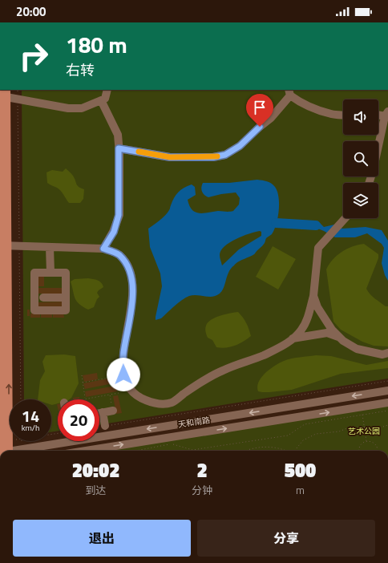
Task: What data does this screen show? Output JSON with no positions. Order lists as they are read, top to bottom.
{
  "streets": {
    "street": ["天和南路"]
  },
  "parks": ["艺术公园"],
  "page": {
    "status": "20:00",
    "turn": ["180 m", "右转"],
    "speed": "14 km/h",
    "limit": "20",
    "eta": [
      "20:02",
      "到达",
      "2",
      "分钟",
      "500",
      "m"
    ],
    "buttons": ["退出", "分享"]
  }
}
